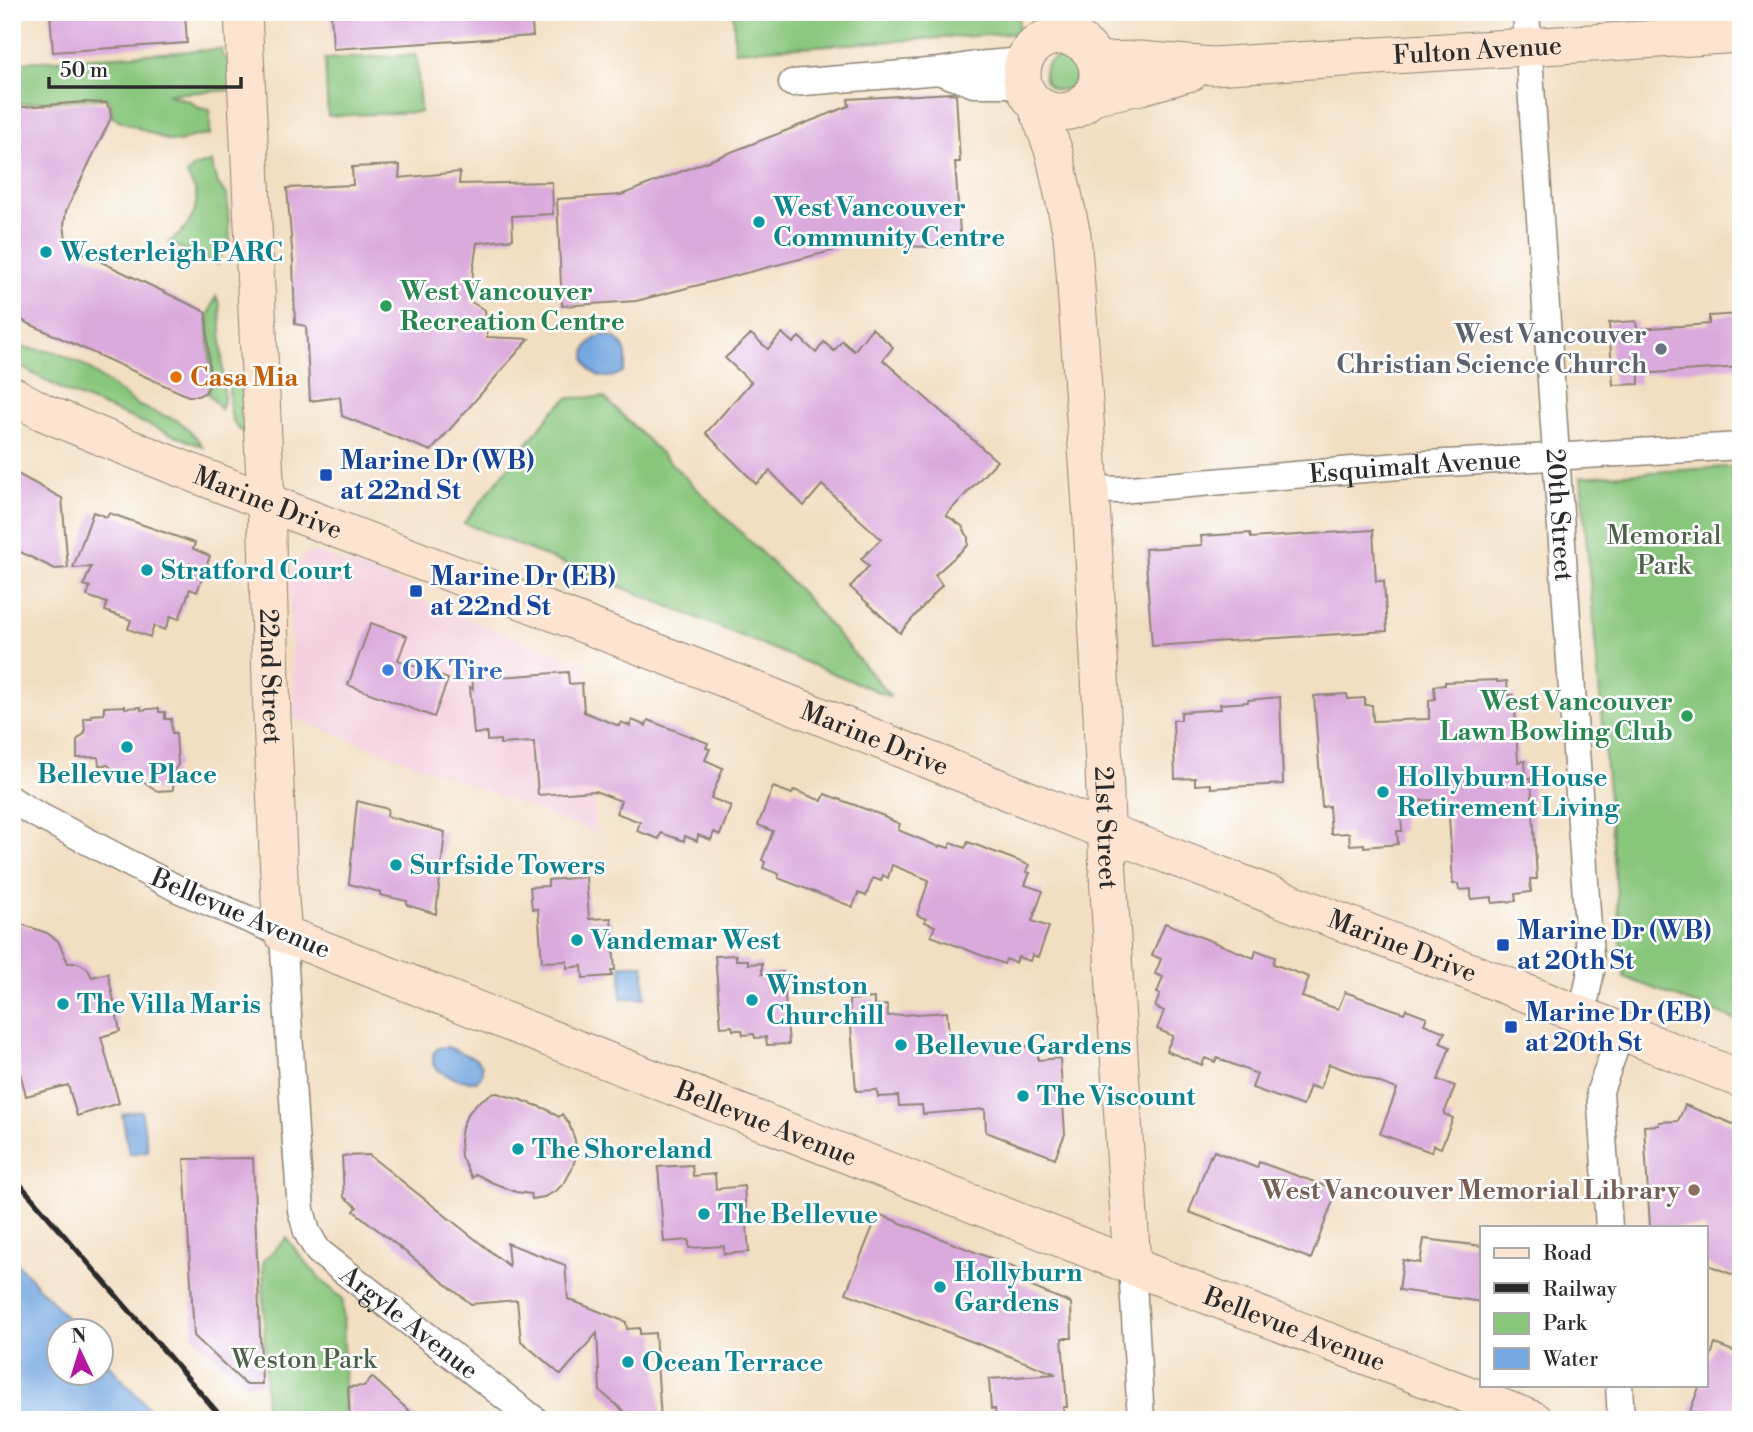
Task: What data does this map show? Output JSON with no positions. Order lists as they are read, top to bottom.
{
  "streets": {
    "street": [
      "Fulton Avenue",
      "Esquimalt Avenue",
      "Marine Drive",
      "20th Street",
      "22nd Street",
      "21st Street",
      "Bellevue Avenue",
      "Argyle Avenue"
    ]
  },
  "crossings": [
    ["Fulton Avenue", "20th Street"],
    ["Fulton Avenue", "21st Street"],
    ["Esquimalt Avenue", "20th Street"],
    ["Esquimalt Avenue", "21st Street"],
    ["Marine Drive", "20th Street"],
    ["Marine Drive", "22nd Street"],
    ["Marine Drive", "21st Street"],
    ["22nd Street", "Bellevue Avenue"],
    ["22nd Street", "Argyle Avenue"],
    ["21st Street", "Bellevue Avenue"]
  ],
  "parks": ["Memorial Park", "Weston Park"],
  "places": {
    "other": [
      "West Vancouver Community Centre",
      "Westerleigh PARC",
      "West Vancouver Recreation Centre",
      "West Vancouver Christian Science Church",
      "Casa Mia",
      "Stratford Court",
      "OK Tire",
      "West Vancouver Lawn Bowling Club",
      "Bellevue Place",
      "Hollyburn House Retirement Living",
      "Surfside Towers",
      "Vandemar West",
      "Winston Churchill",
      "The Villa Maris",
      "Bellevue Gardens",
      "The Viscount",
      "The Shoreland",
      "West Vancouver Memorial Library",
      "The Bellevue",
      "Hollyburn Gardens",
      "Ocean Terrace"
    ],
    "transit": [
      "Marine Dr (WB) at 22nd St",
      "Marine Dr (EB) at 22nd St",
      "Marine Dr (WB) at 20th St",
      "Marine Dr (EB) at 20th St"
    ]
  },
  "legend": [
    "Road",
    "Railway",
    "Park",
    "Water"
  ],
  "scale_bar": "50 m",
  "north": "top"
}
